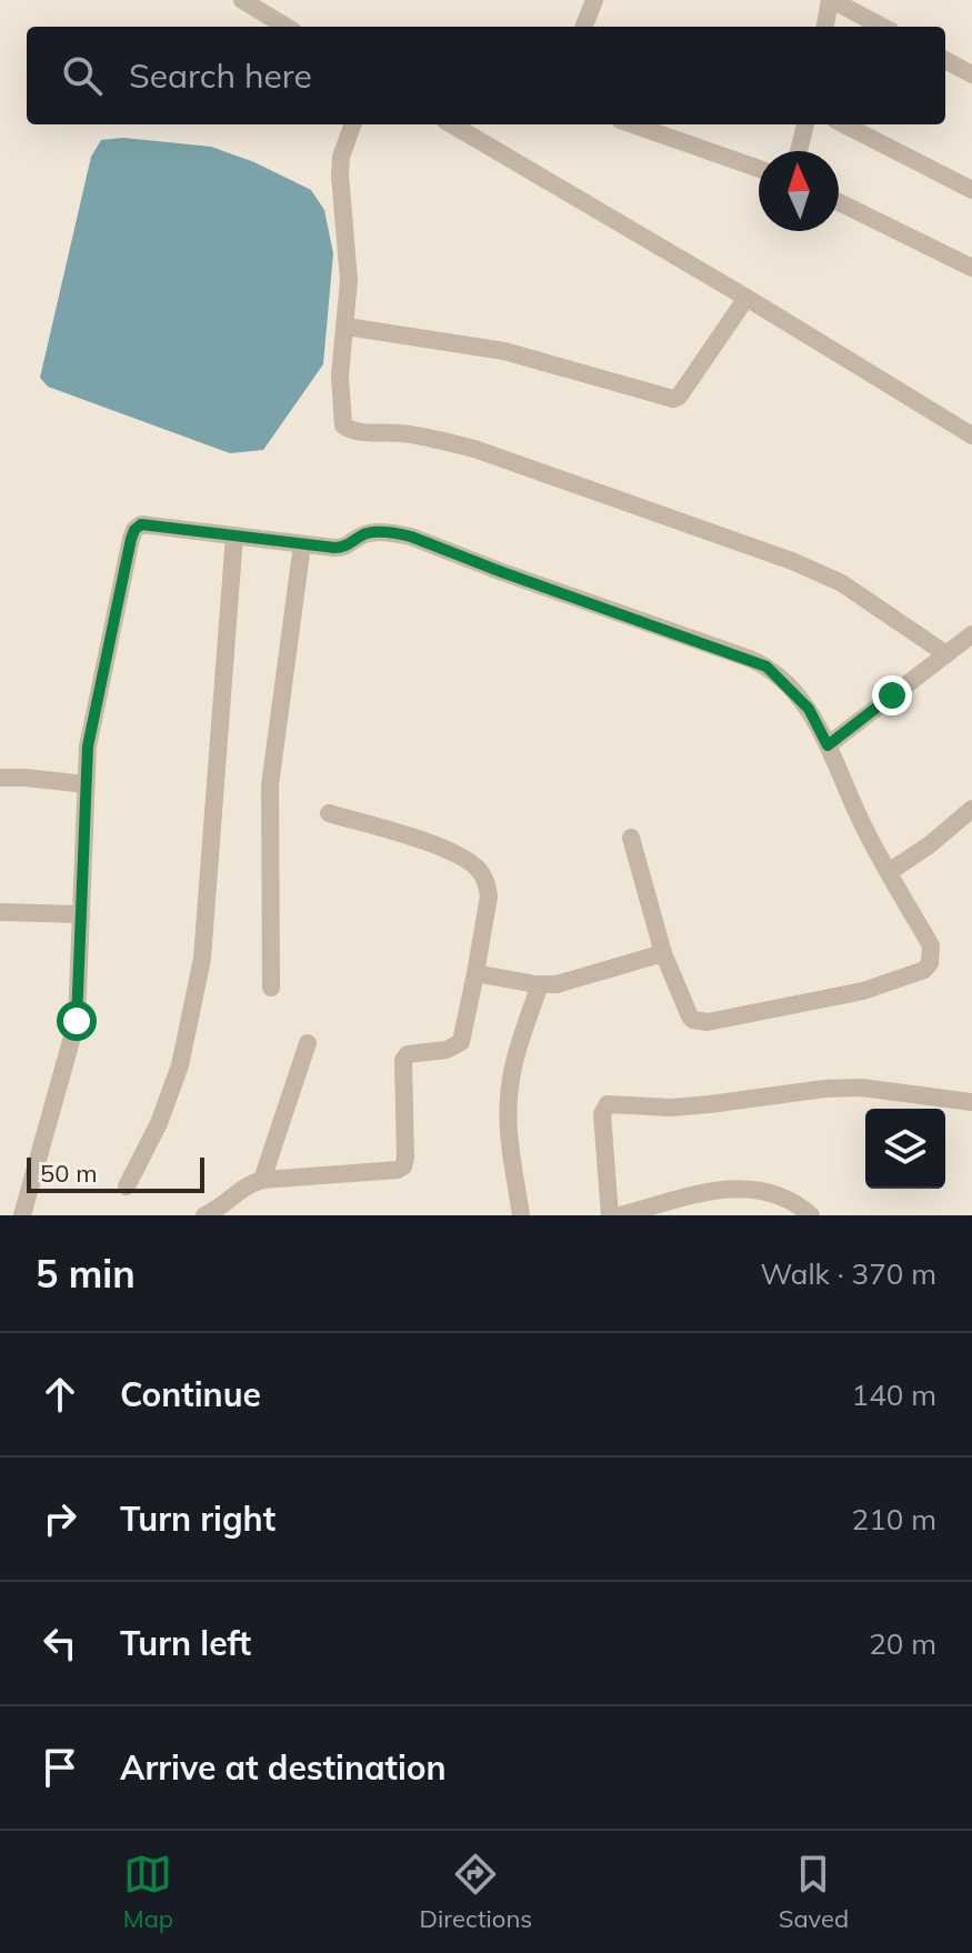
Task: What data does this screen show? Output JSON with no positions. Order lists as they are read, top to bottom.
{
  "scale_bar": "50 m",
  "north": "top",
  "page": {
    "search": "Search here",
    "scale": "50 m",
    "heading": ["5 min", "Walk · 370 m"],
    "list": [
      ["Continue", "140 m"],
      ["Turn right", "210 m"],
      ["Turn left", "20 m"],
      "Arrive at destination"
    ],
    "nav": ["Map", "Directions", "Saved"]
  }
}
